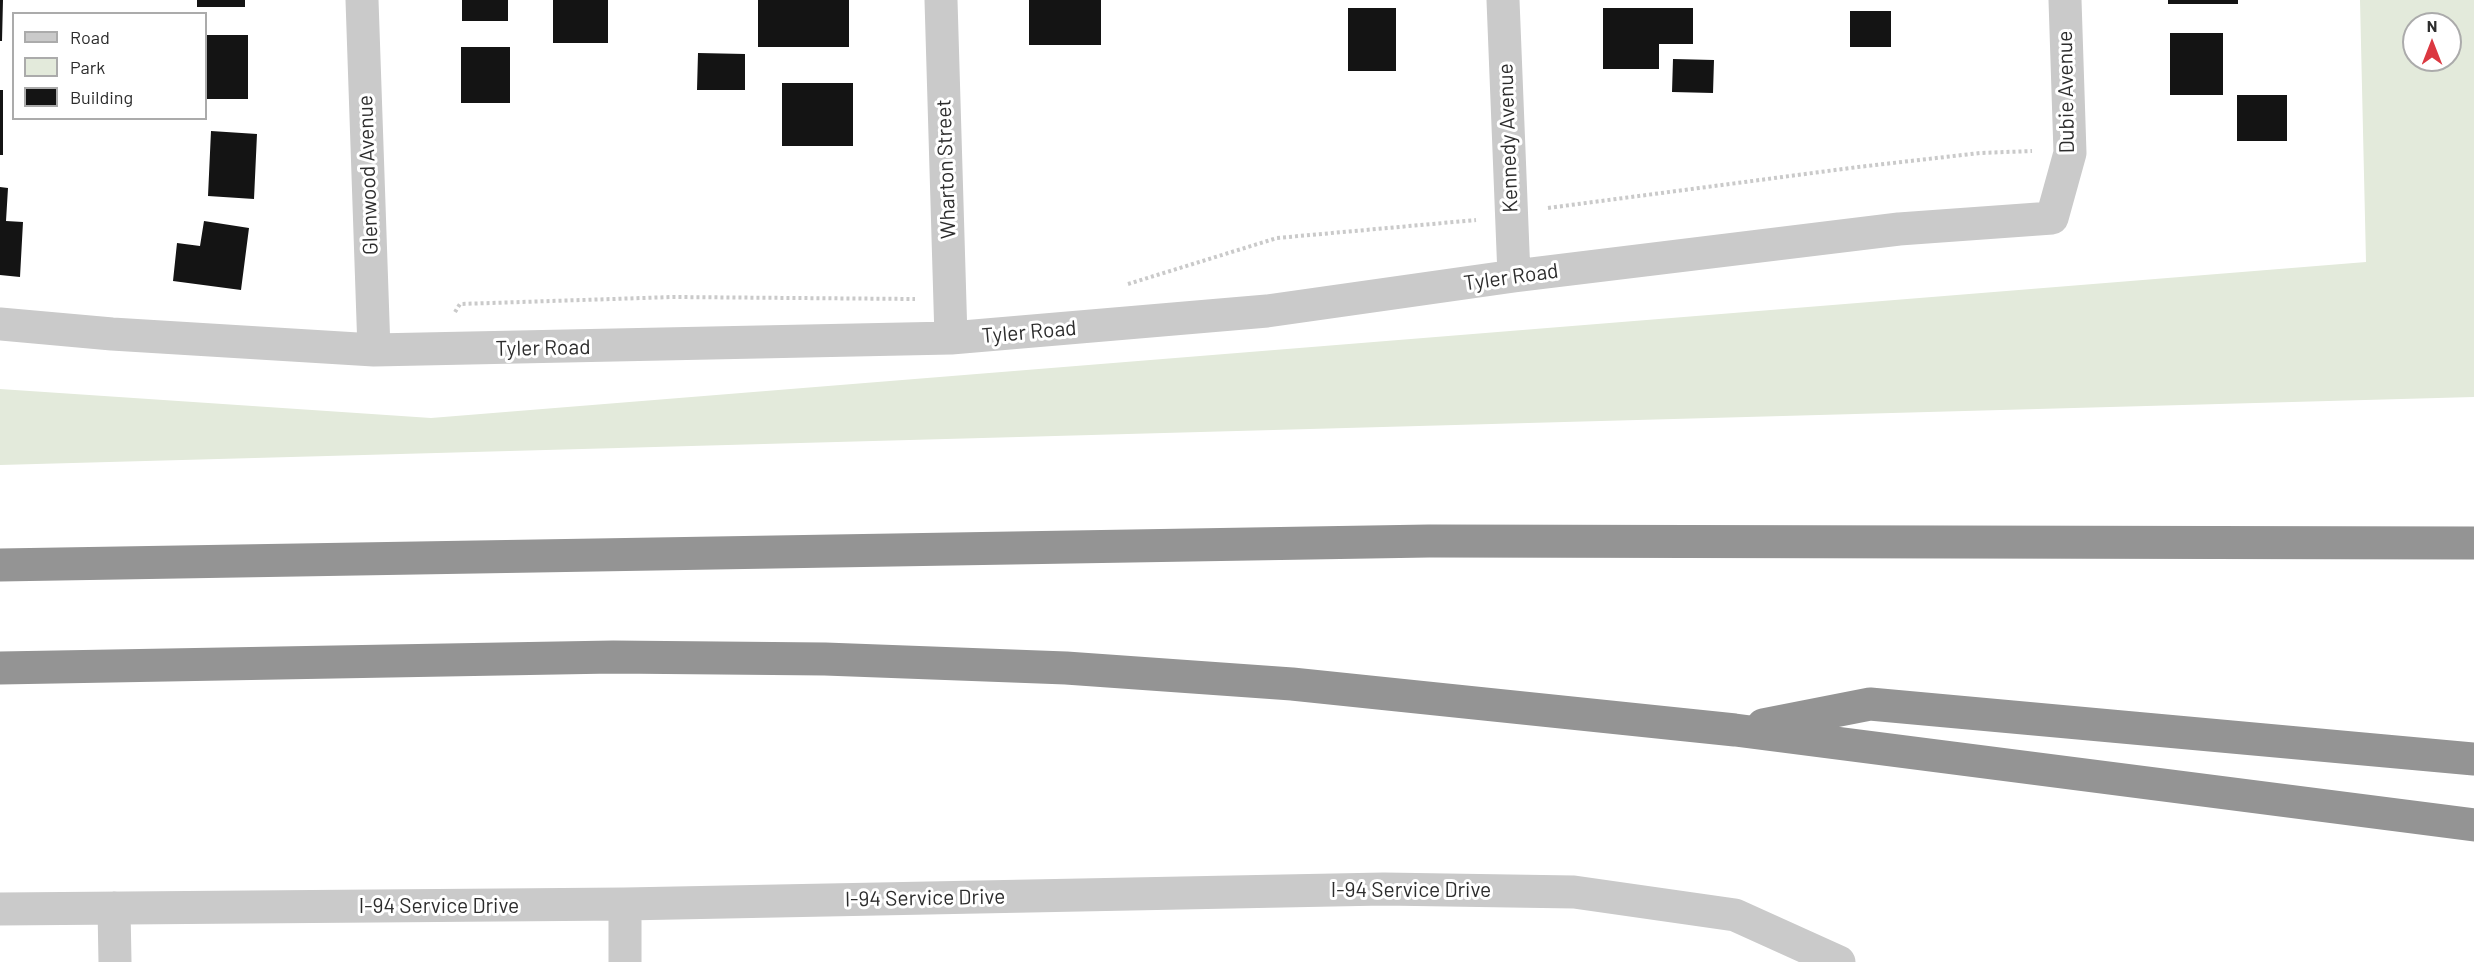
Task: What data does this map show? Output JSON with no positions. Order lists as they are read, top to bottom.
{
  "streets": {
    "street": [
      "Dubie Avenue",
      "Kennedy Avenue",
      "Wharton Street",
      "Glenwood Avenue",
      "Tyler Road",
      "I-94 Service Drive"
    ]
  },
  "crossings": [
    ["Dubie Avenue", "Tyler Road"],
    ["Kennedy Avenue", "Tyler Road"],
    ["Wharton Street", "Tyler Road"],
    ["Glenwood Avenue", "Tyler Road"]
  ],
  "legend": ["Road", "Park", "Building"],
  "north": "top"
}
